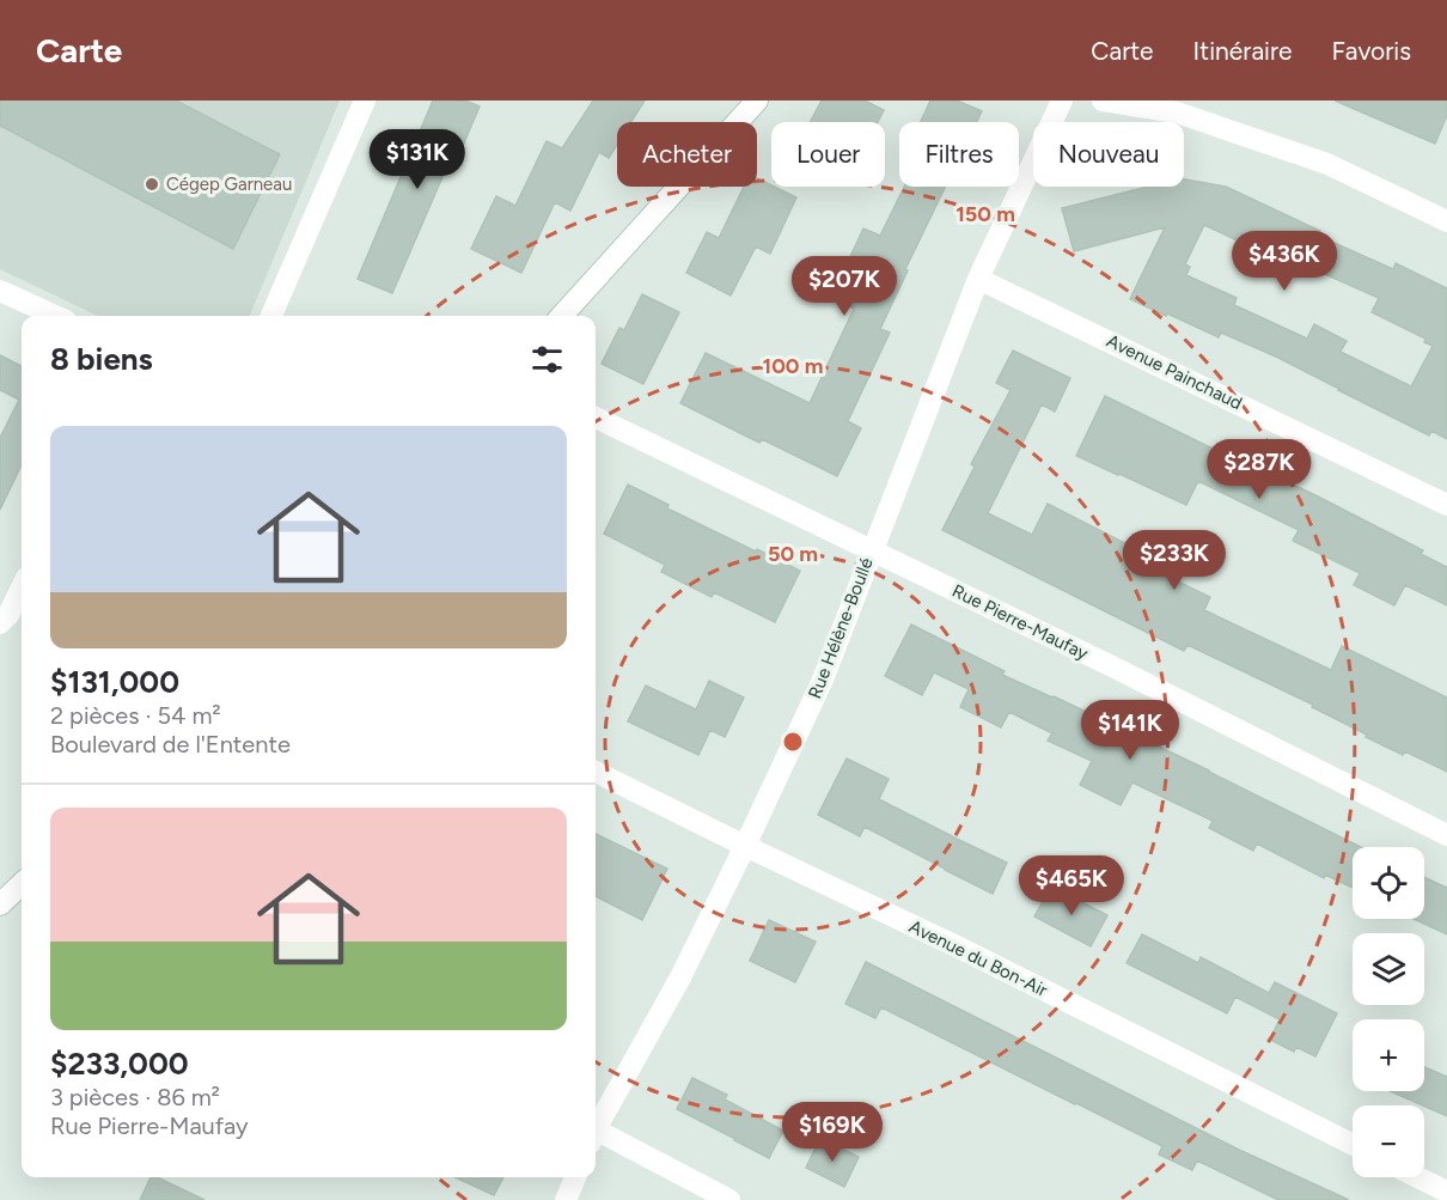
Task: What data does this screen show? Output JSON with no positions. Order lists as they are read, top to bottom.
{
  "streets": {
    "street": [
      "Avenue Painchaud",
      "Rue Pierre-Maufay",
      "Rue Hélène-Boullé",
      "Avenue du Bon-Air"
    ]
  },
  "crossings": [
    ["Avenue Painchaud", "Rue Hélène-Boullé"],
    ["Rue Pierre-Maufay", "Rue Hélène-Boullé"],
    ["Rue Hélène-Boullé", "Avenue du Bon-Air"]
  ],
  "places": ["Cégep Garneau"],
  "page": {
    "header": "Carte",
    "nav": ["Carte", "Itinéraire", "Favoris"],
    "chip": [
      "Acheter",
      "Louer",
      "Filtres",
      "Nouveau"
    ],
    "price": [
      "$131K",
      "$436K",
      "$207K",
      "$287K",
      "$233K",
      "$141K",
      "$465K",
      "$169K"
    ],
    "heading": "8 biens",
    "list": [
      {
        "name": "$131,000",
        "note": "2 pièces · 54 m² · Boulevard de l'Entente"
      },
      {
        "name": "$233,000",
        "note": "3 pièces · 86 m² · Rue Pierre-Maufay"
      }
    ],
    "map_buttons": ["+", "−"]
  },
  "rings": ["150 m", "100 m", "50 m"]
}
